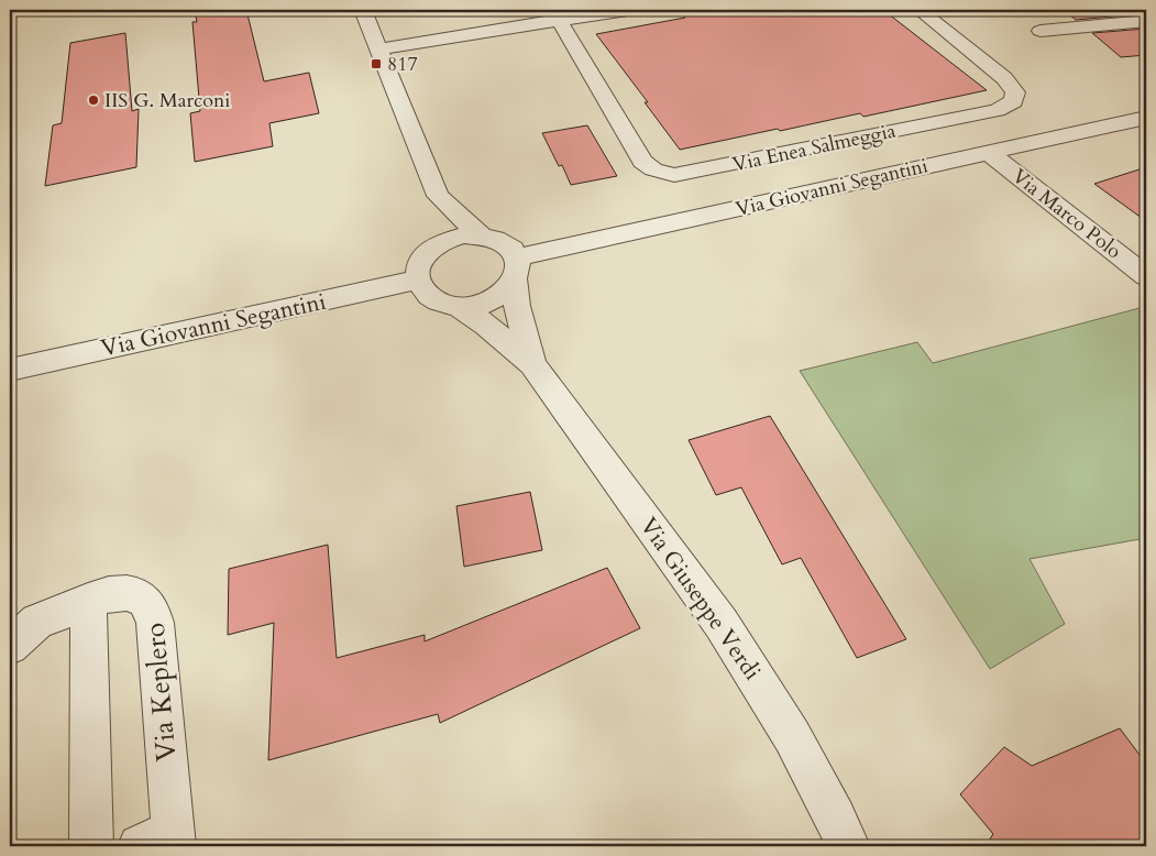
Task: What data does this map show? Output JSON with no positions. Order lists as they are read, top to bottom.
{
  "streets": {
    "street": [
      "Via Enea Salmeggia",
      "Via Giovanni Segantini",
      "Via Marco Polo",
      "Via Giuseppe Verdi",
      "Via Keplero"
    ]
  },
  "crossings": [
    ["Via Giovanni Segantini", "Via Marco Polo"],
    ["Via Giovanni Segantini", "Via Giuseppe Verdi"]
  ],
  "places": {
    "transit": ["817"],
    "other": ["IIS G. Marconi"]
  }
}
